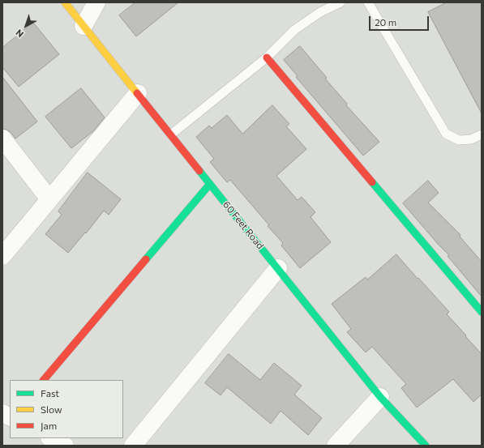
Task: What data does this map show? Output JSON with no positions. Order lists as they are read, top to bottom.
{
  "streets": {
    "street": ["60 Feet Road"]
  },
  "legend": ["Fast", "Slow", "Jam"],
  "scale_bar": "20 m",
  "north": "bottom left"
}
